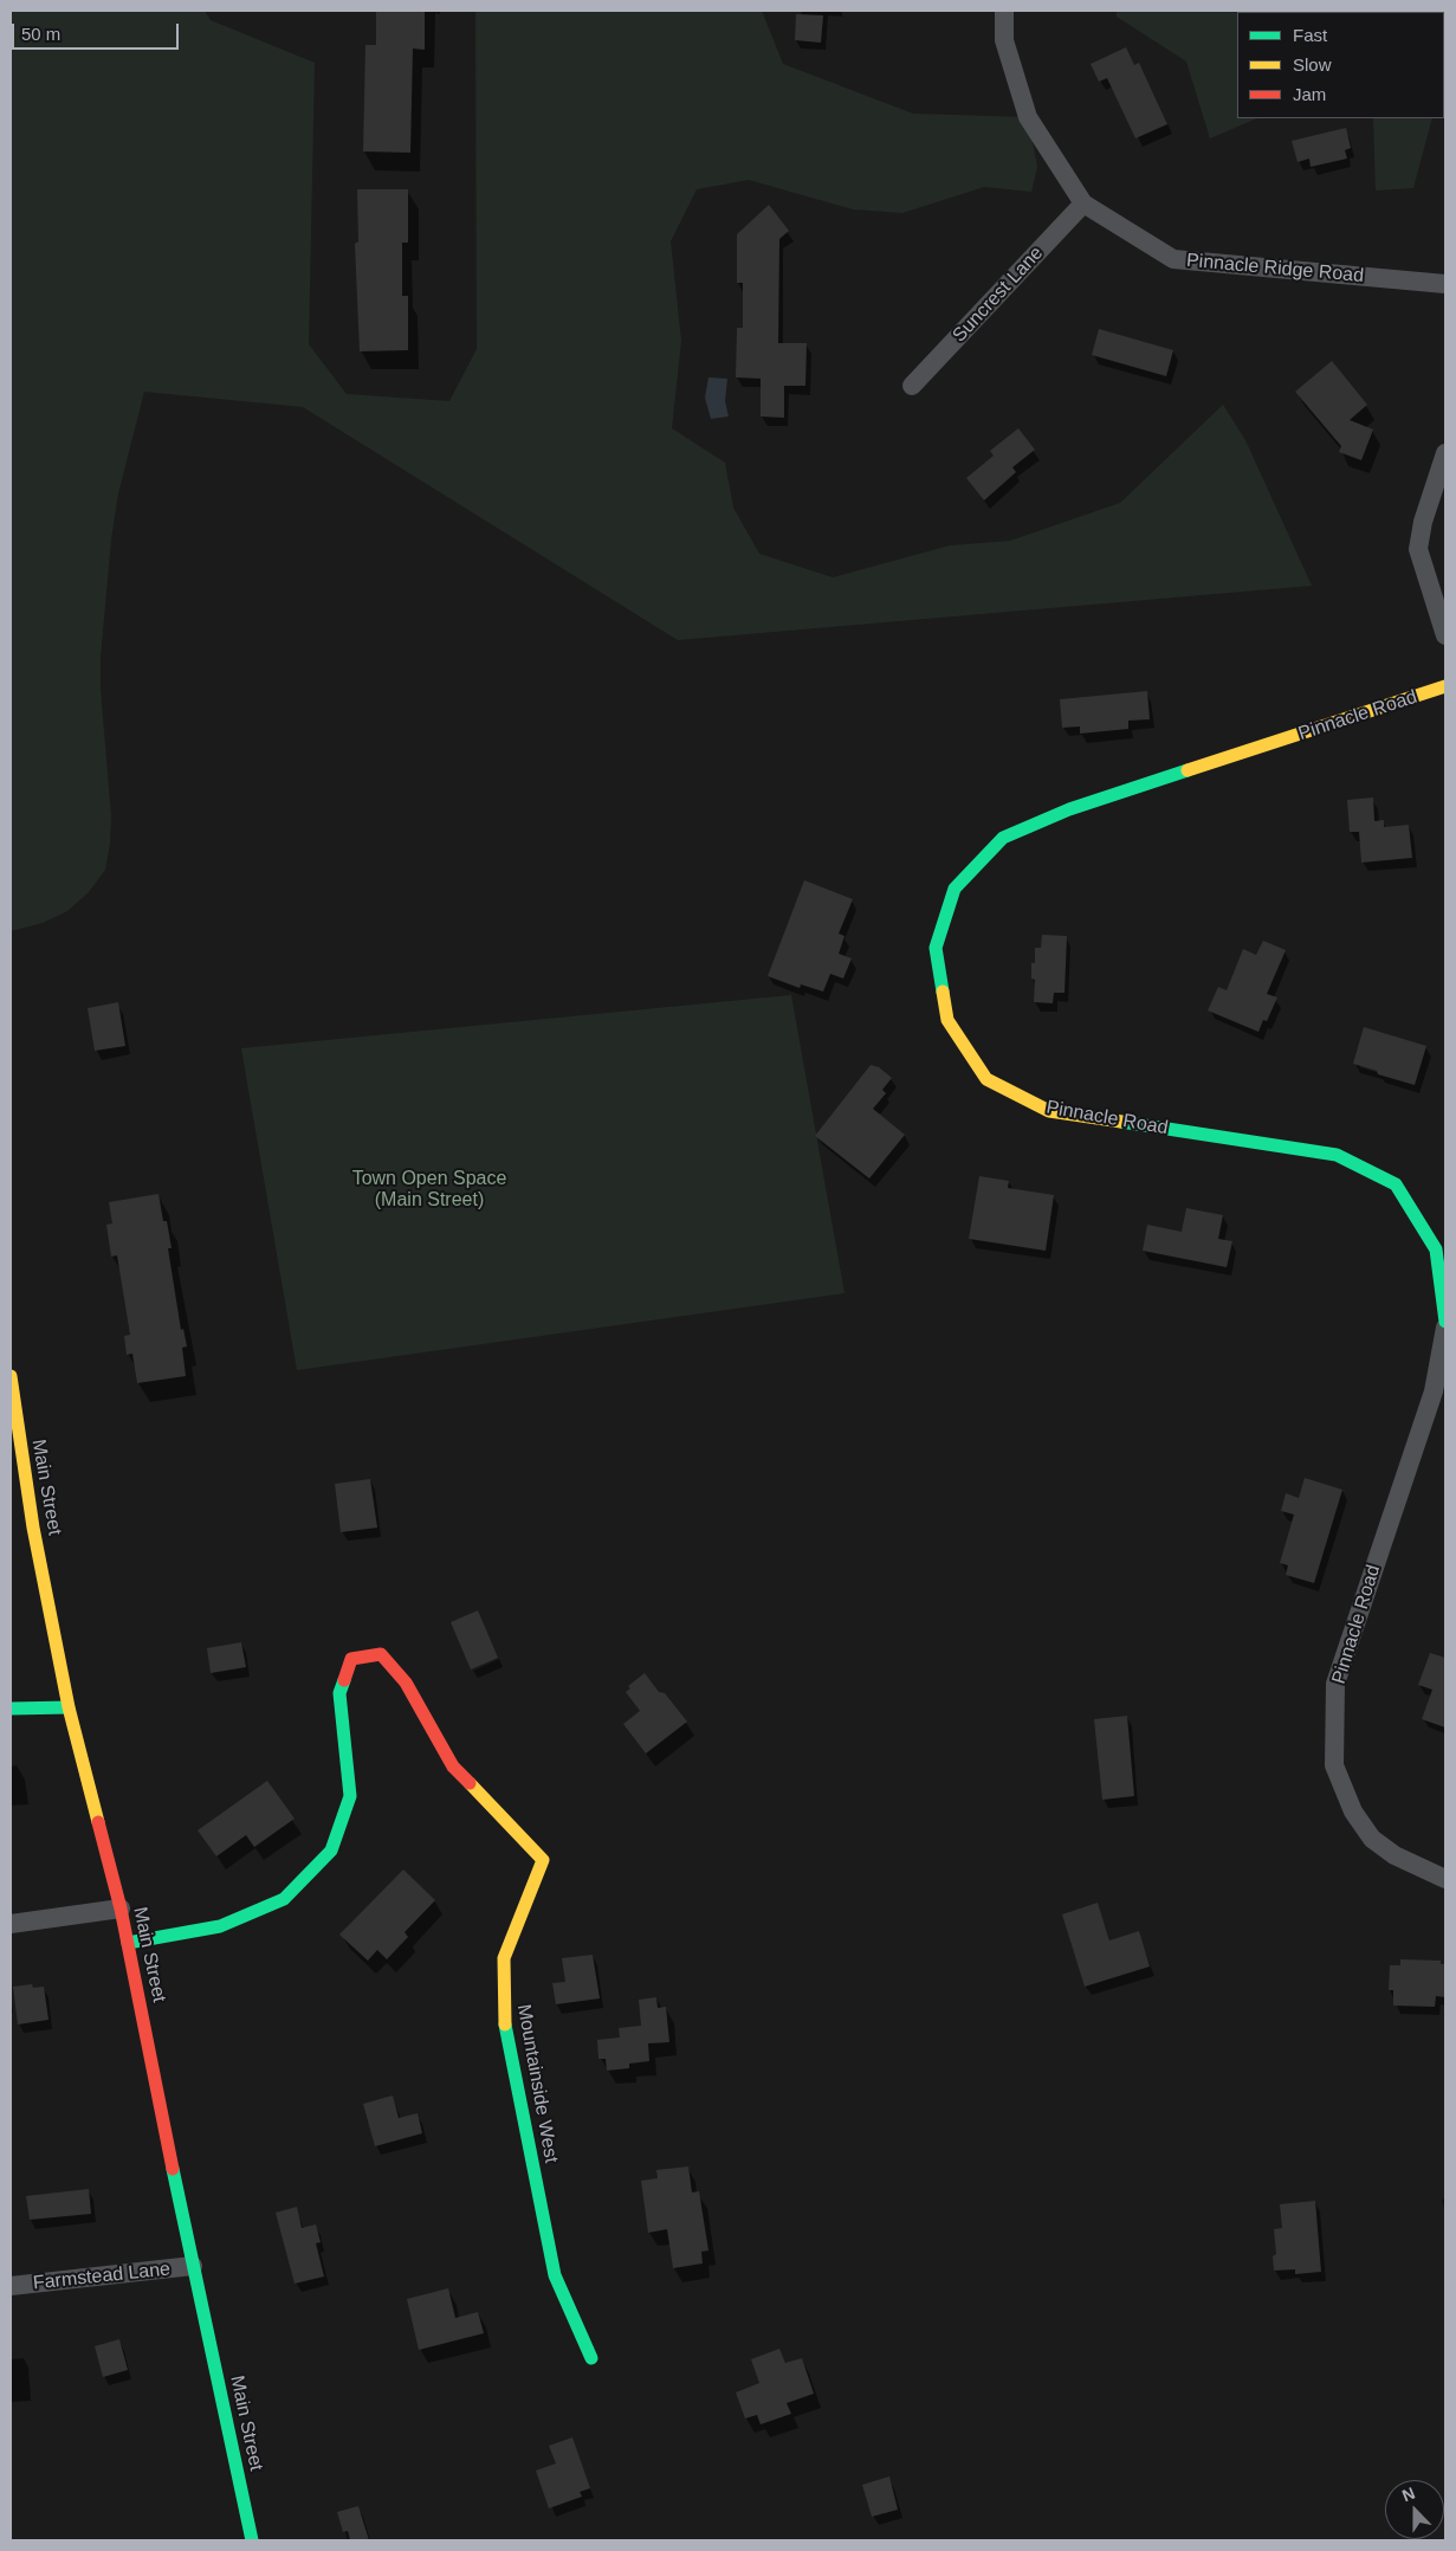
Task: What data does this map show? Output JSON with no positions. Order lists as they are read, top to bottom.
{
  "streets": {
    "main road": ["Pinnacle Road", "Main Street", "Mountainside West"],
    "street": ["Pinnacle Ridge Road", "Suncrest Lane", "Farmstead Lane"]
  },
  "crossings": [
    ["Pinnacle Ridge Road", "Suncrest Lane"],
    ["Main Street", "Mountainside West"],
    ["Main Street", "Farmstead Lane"]
  ],
  "parks": ["Town Open Space (Main Street)"],
  "legend": ["Fast", "Slow", "Jam"],
  "scale_bar": "50 m",
  "north": "top"
}
